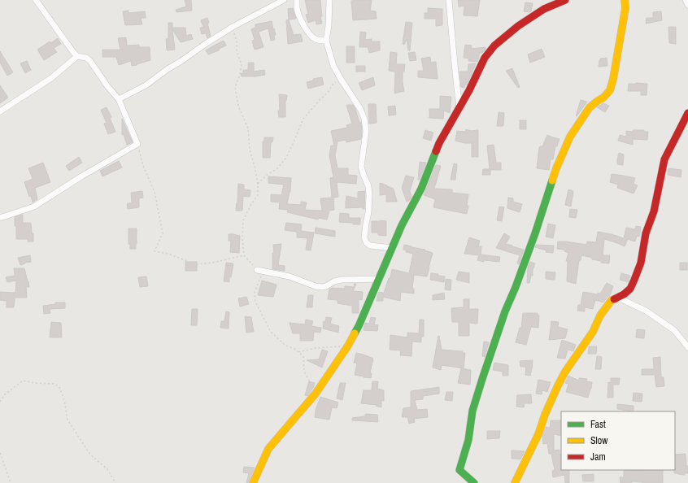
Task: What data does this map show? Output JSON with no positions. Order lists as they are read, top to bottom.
{
  "legend": ["Fast", "Slow", "Jam"]
}
